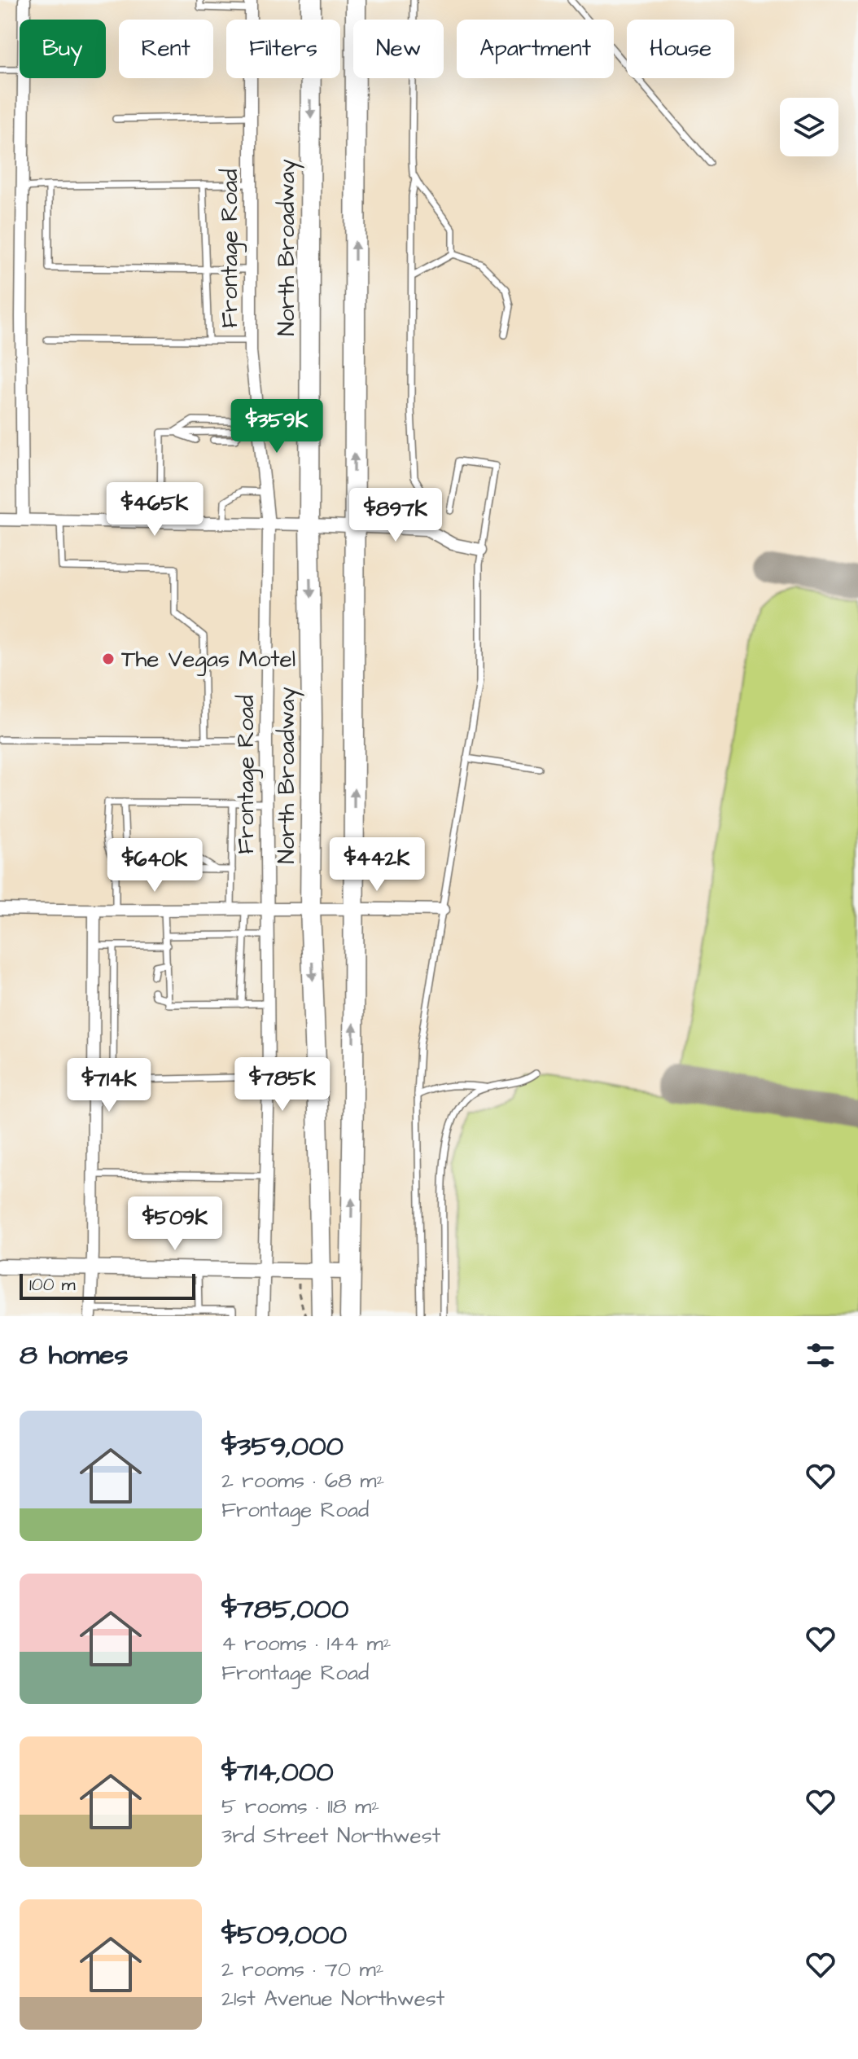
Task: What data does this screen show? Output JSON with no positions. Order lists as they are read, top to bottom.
{
  "streets": {
    "main road": ["North Broadway"],
    "street": ["Frontage Road"]
  },
  "places": ["The Vegas Motel"],
  "scale_bar": "100 m",
  "page": {
    "chip": [
      "Buy",
      "Rent",
      "Filters",
      "New",
      "Apartment",
      "House"
    ],
    "price": [
      "$359K",
      "$465K",
      "$897K",
      "$442K",
      "$640K",
      "$785K",
      "$714K",
      "$509K"
    ],
    "scale": "100 m",
    "heading": "8 homes",
    "list": [
      {
        "name": "$359,000",
        "note": "2 rooms · 68 m² · Frontage Road"
      },
      {
        "name": "$785,000",
        "note": "4 rooms · 144 m² · Frontage Road"
      },
      {
        "name": "$714,000",
        "note": "5 rooms · 118 m² · 3rd Street Northwest"
      },
      {
        "name": "$509,000",
        "note": "2 rooms · 70 m² · 21st Avenue Northwest"
      }
    ]
  }
}
